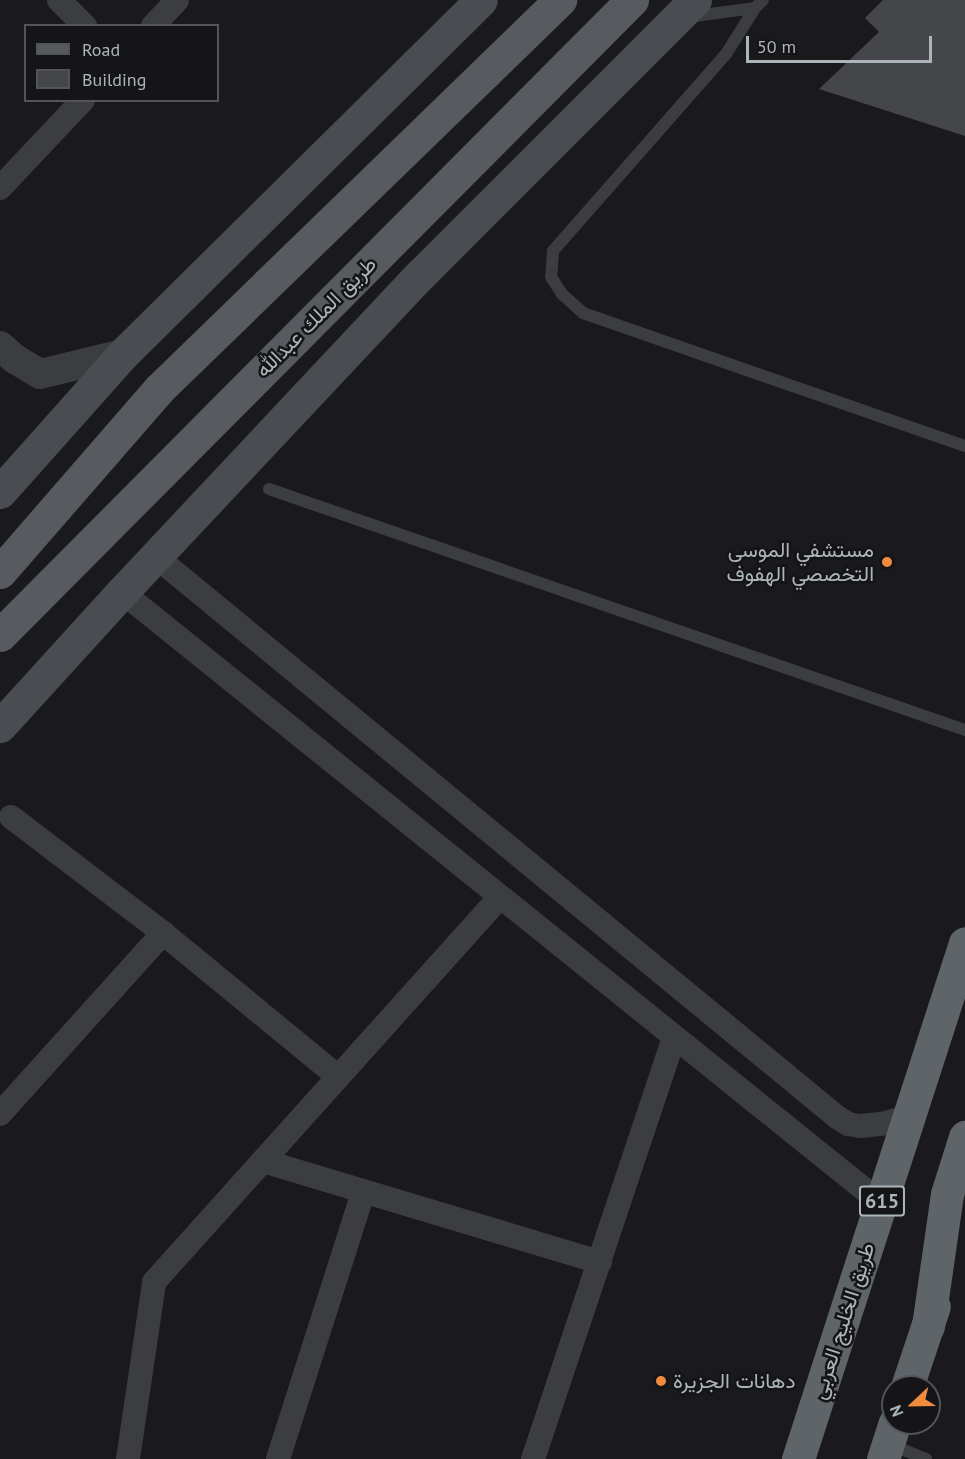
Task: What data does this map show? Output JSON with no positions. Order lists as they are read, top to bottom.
{
  "streets": {
    "highway": ["615", "طريق الخليج العربي"],
    "main road": ["طريق الملك عبدالله"]
  },
  "places": ["مستشفي الموسى التخصصي الهفوف", "دهانات الجزيرة"],
  "legend": ["Road", "Building"],
  "scale_bar": "50 m",
  "north": "left"
}
